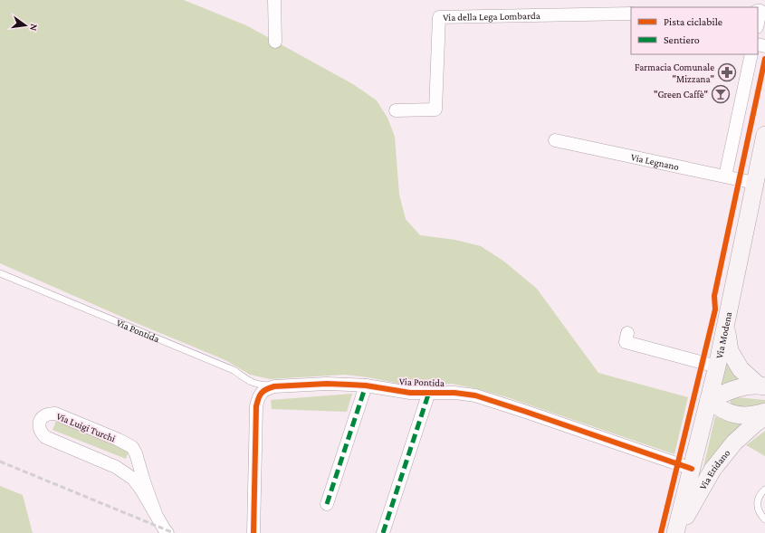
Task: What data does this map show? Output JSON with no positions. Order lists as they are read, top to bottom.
{
  "streets": {
    "main road": ["Via Modena", "Via Eridano"],
    "street": [
      "Via della Lega Lombarda",
      "Via Legnano",
      "Via Pontida",
      "Via Luigi Turchi"
    ]
  },
  "crossings": [
    ["Via Legnano", "Via Modena"],
    ["Via Pontida", "Via Modena"],
    ["Via Modena", "Via Eridano"]
  ],
  "places": {
    "pharmacy": ["Farmacia Comunale \"Mizzana\""],
    "bar": ["\"Green Caffè\""]
  },
  "legend": ["Pista ciclabile", "Sentiero"],
  "north": "right"
}
